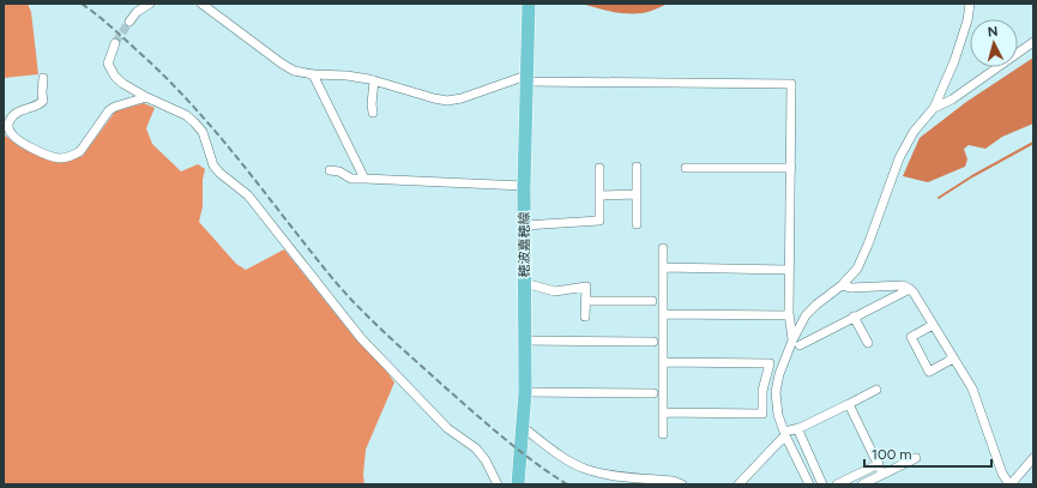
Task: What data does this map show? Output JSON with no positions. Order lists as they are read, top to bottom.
{
  "streets": {
    "main road": ["穂波嘉穂線"]
  },
  "scale_bar": "100 m",
  "north": "top"
}
